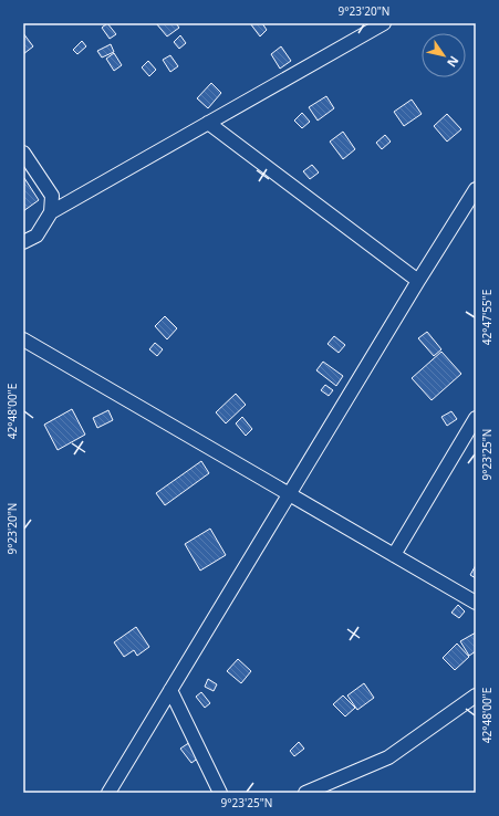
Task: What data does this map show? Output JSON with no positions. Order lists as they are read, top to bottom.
{
  "north": "bottom right",
  "coordinates": [
    "9°23'20\"N",
    "42°47'55\"E",
    "42°48'00\"E",
    "9°23'25\"N"
  ]
}
